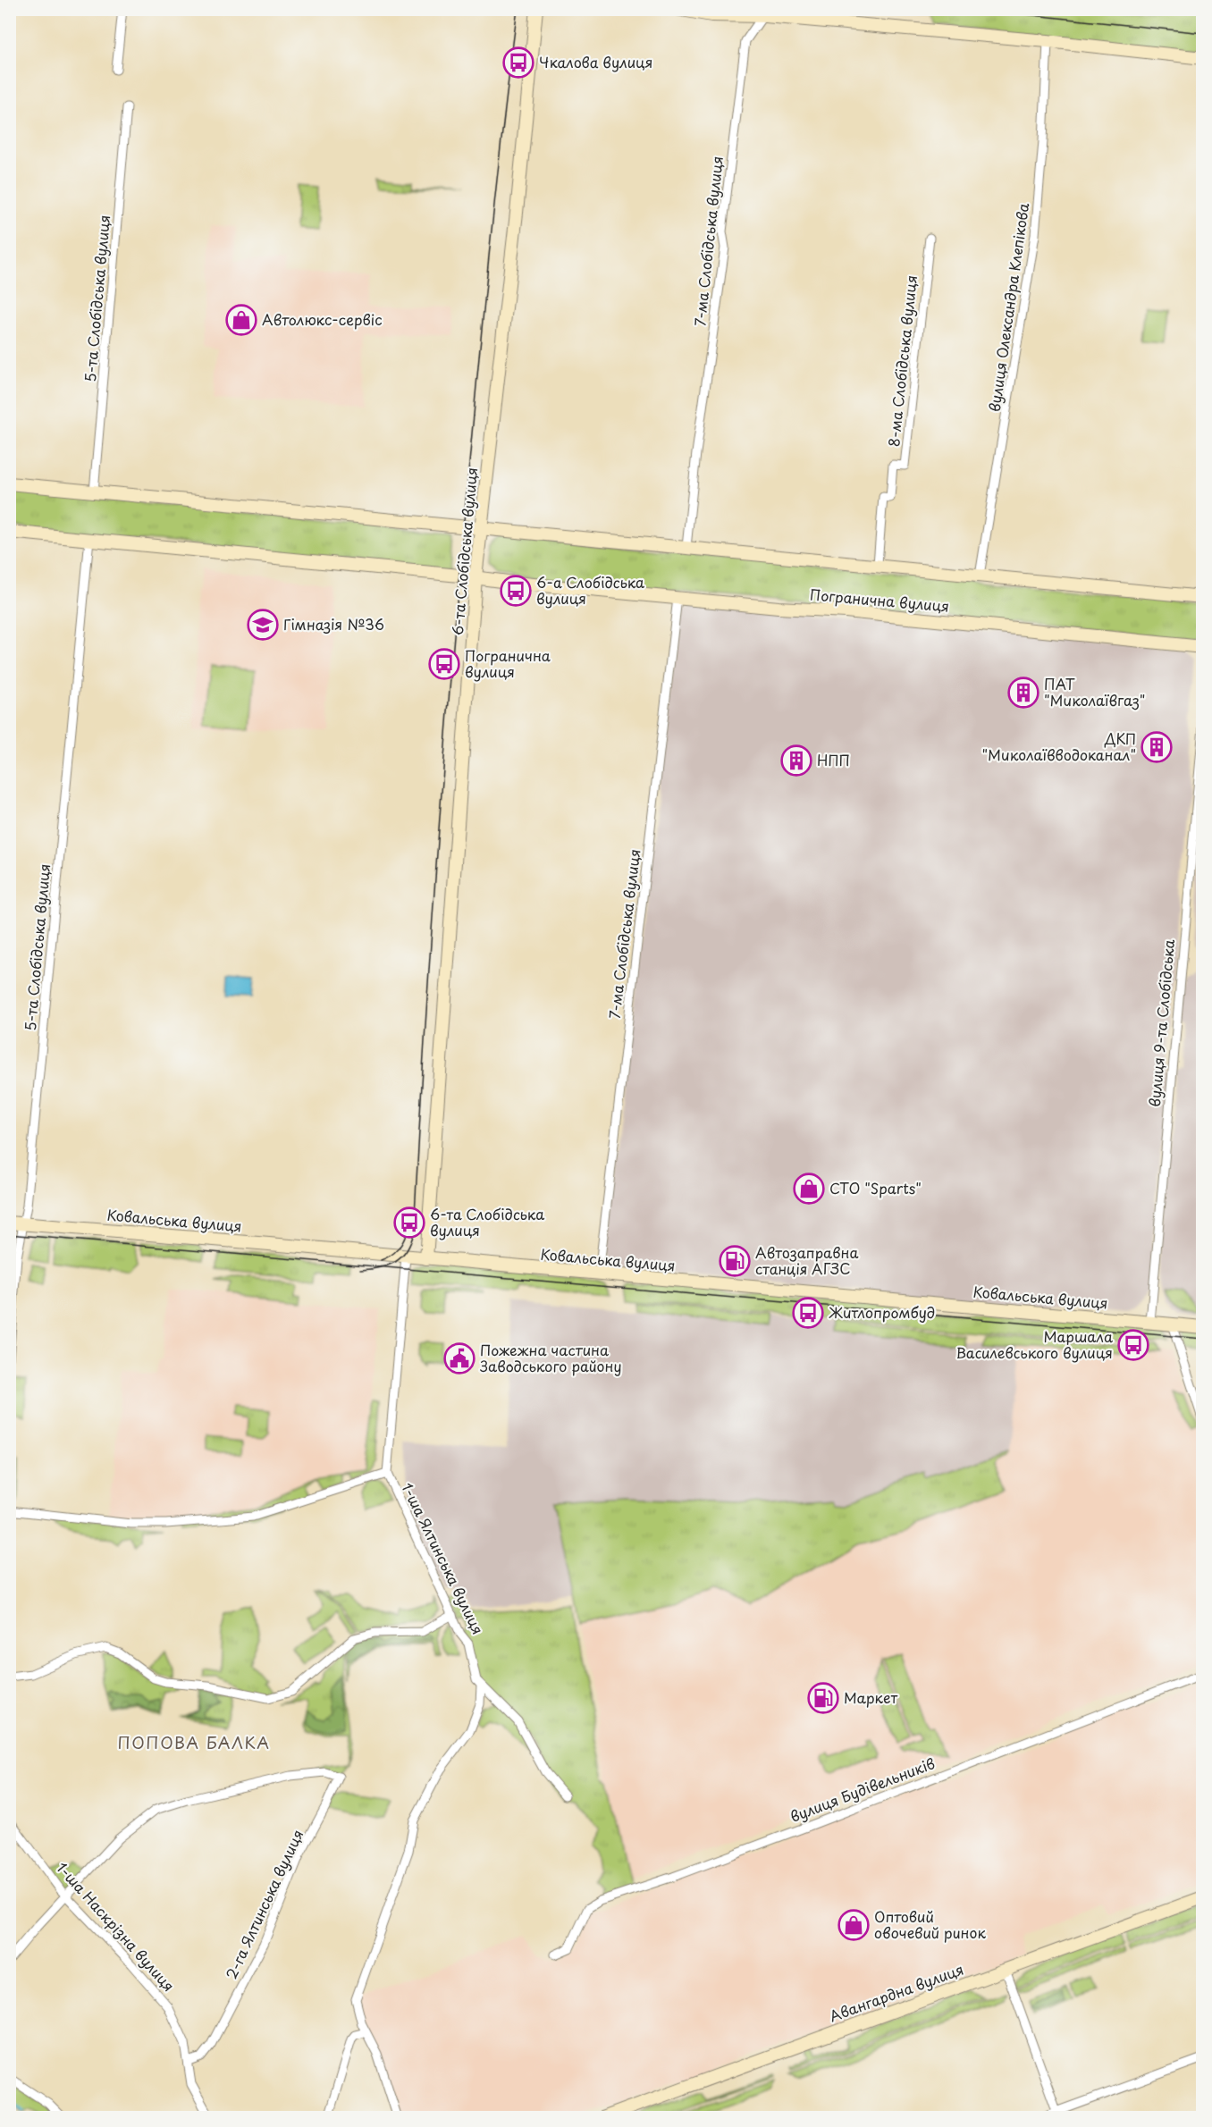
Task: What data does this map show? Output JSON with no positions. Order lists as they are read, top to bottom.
{
  "streets": {
    "street": [
      "7-ма Слобідська вулиця",
      "5-та Слобідська вулиця",
      "вулиця Олександра Клепікова",
      "8-ма Слобідська вулиця",
      "6-та Слобідська вулиця",
      "Погранична вулиця",
      "вулиця 9-та Слобідська",
      "Ковальська вулиця",
      "1-ша Ялтинська вулиця",
      "вулиця Будівельників",
      "2-га Ялтинська вулиця",
      "1-ша Наскрізна вулиця",
      "Авангардна вулиця"
    ]
  },
  "crossings": [
    ["7-ма Слобідська вулиця", "Погранична вулиця"],
    ["7-ма Слобідська вулиця", "Ковальська вулиця"],
    ["5-та Слобідська вулиця", "Погранична вулиця"],
    ["5-та Слобідська вулиця", "Ковальська вулиця"],
    ["6-та Слобідська вулиця", "Погранична вулиця"],
    ["6-та Слобідська вулиця", "Ковальська вулиця"],
    ["вулиця 9-та Слобідська", "Ковальська вулиця"],
    ["2-га Ялтинська вулиця", "1-ша Наскрізна вулиця"]
  ],
  "districts": ["ПОПОВА БАЛКА"],
  "places": {
    "bus stop": [
      "Чкалова вулиця",
      "6-а Слобідська вулиця",
      "Погранична вулиця",
      "6-та Слобідська вулиця",
      "Житлопромбуд",
      "Маршала Василевського вулиця"
    ],
    "shop": ["Автолюкс-сервіс", "СТО \"Sparts\"", "Оптовий овочевий ринок"],
    "school or university": ["Гімназія №36"],
    "building": ["ПАТ \"Миколаївгаз\"", "ДКП \"Миколаївводоканал\"", "НПП"],
    "fuel station": ["Автозаправна станція АГЗС", "Маркет"],
    "public building": ["Пожежна частина Заводського району"]
  }
}
